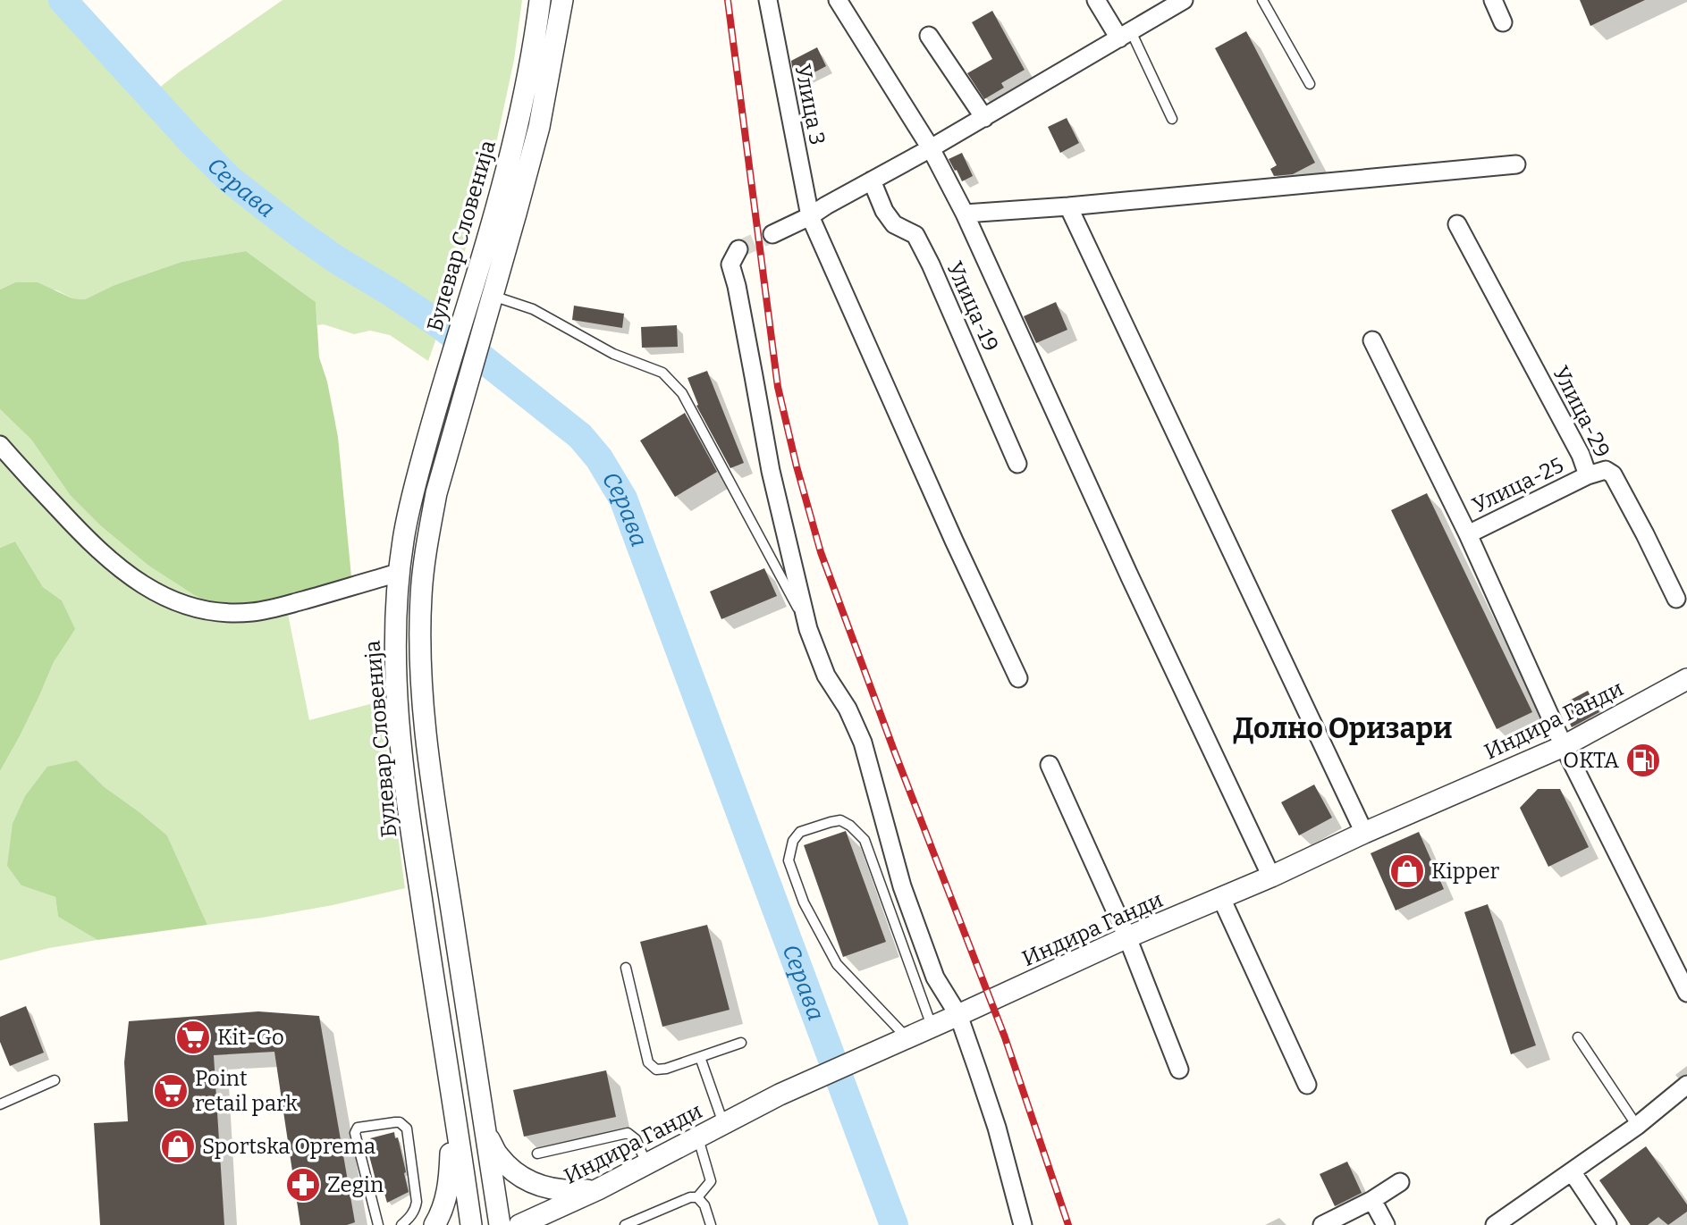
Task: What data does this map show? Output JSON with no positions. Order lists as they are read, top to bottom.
{
  "streets": {
    "street": [
      "Улица 3",
      "Булевар Словенија",
      "Улица-19",
      "Улица-29",
      "Улица-25",
      "Индира Ганди"
    ]
  },
  "crossings": [
    ["Улица-29", "Улица-25"]
  ],
  "districts": ["Долно Оризари"],
  "water": ["Серава"],
  "places": {
    "fuel station": ["ОКТА"],
    "shop": ["Kipper", "Sportska Oprema"],
    "supermarket": ["Kit-Go", "Point retail park"],
    "pharmacy": ["Zegin"]
  }
}
